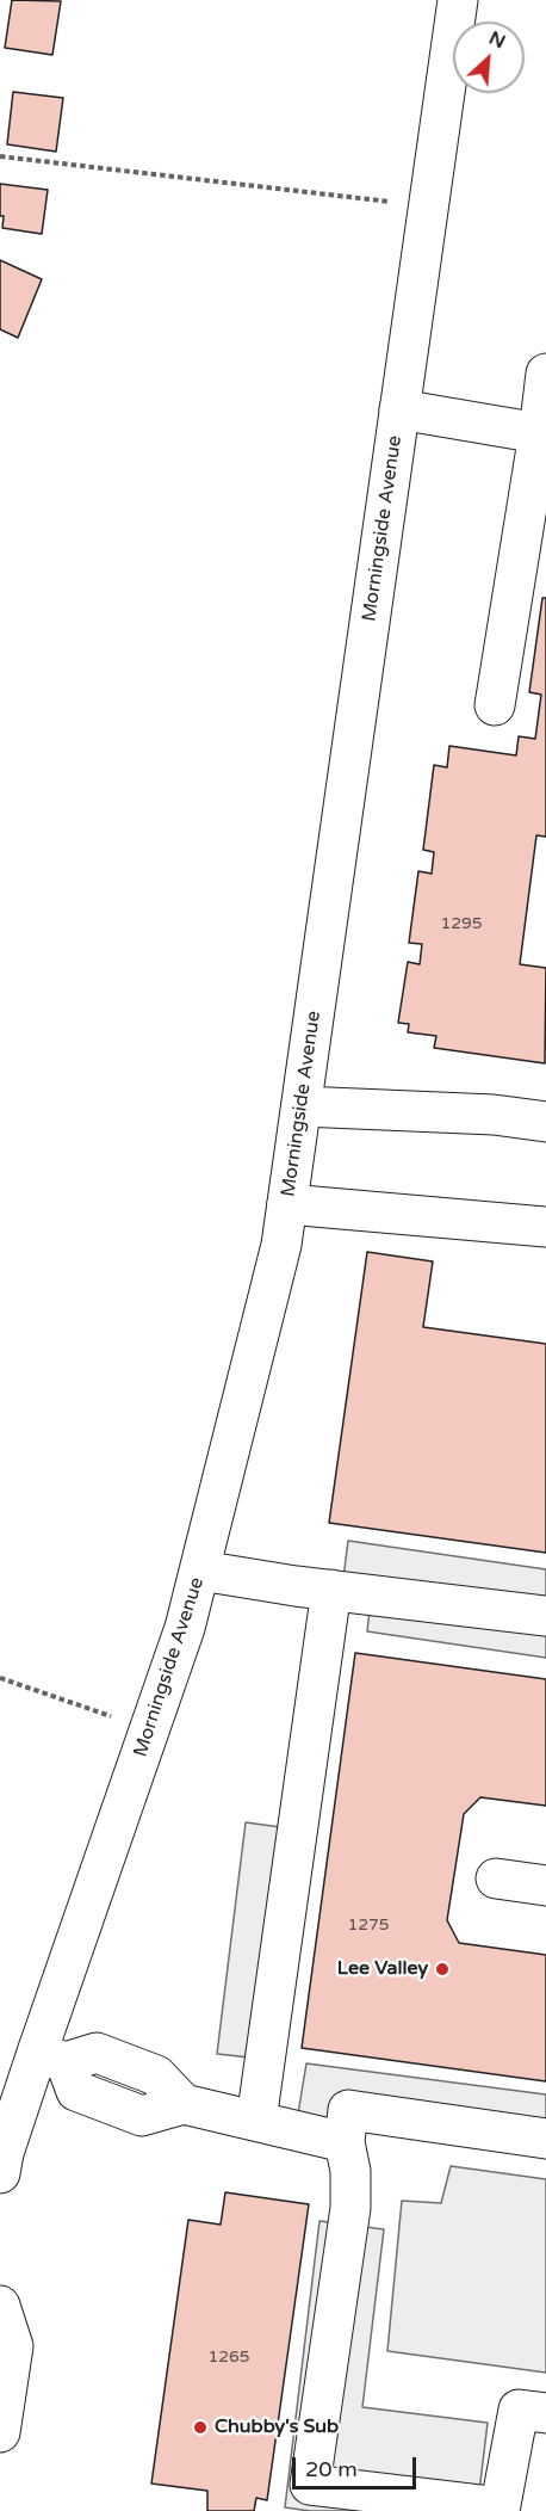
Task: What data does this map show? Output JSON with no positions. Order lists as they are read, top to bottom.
{
  "streets": {
    "main road": ["Morningside Avenue"]
  },
  "places": ["Lee Valley", "Chubby's Sub"],
  "house_numbers": ["1295", "1275", "1265"],
  "scale_bar": "20 m",
  "north": "top right"
}
